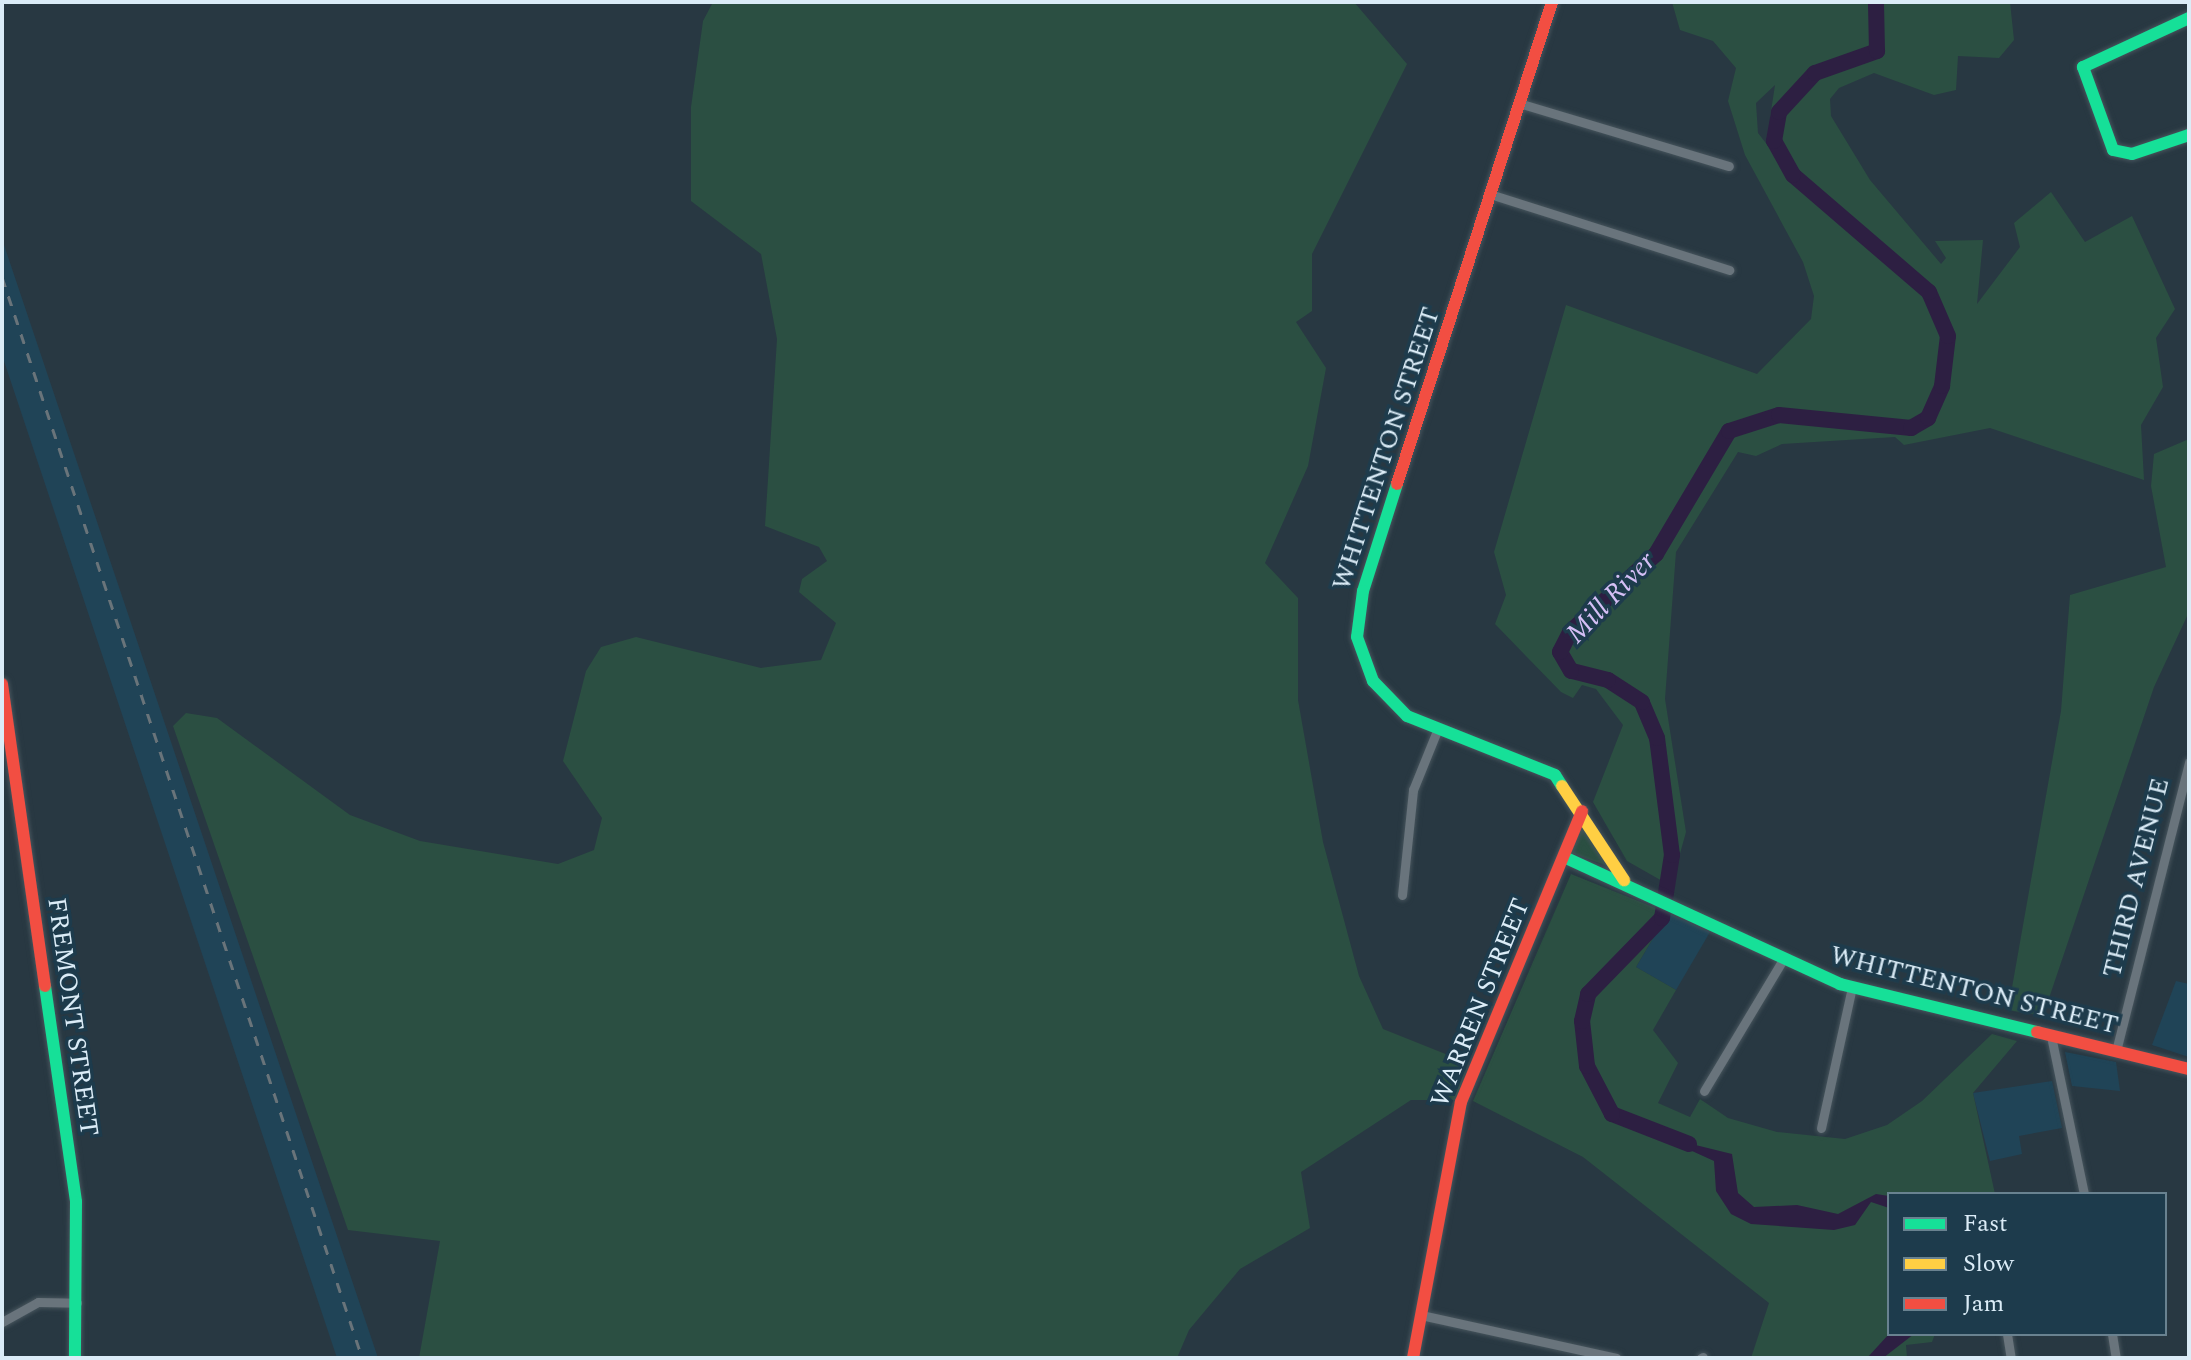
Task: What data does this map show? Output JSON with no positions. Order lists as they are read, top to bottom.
{
  "streets": {
    "street": [
      "WHITTENTON STREET",
      "THIRD AVENUE",
      "WARREN STREET",
      "FREMONT STREET"
    ]
  },
  "crossings": [
    ["WHITTENTON STREET", "THIRD AVENUE"],
    ["WHITTENTON STREET", "WARREN STREET"]
  ],
  "water": ["Mill River"],
  "legend": ["Fast", "Slow", "Jam"]
}
